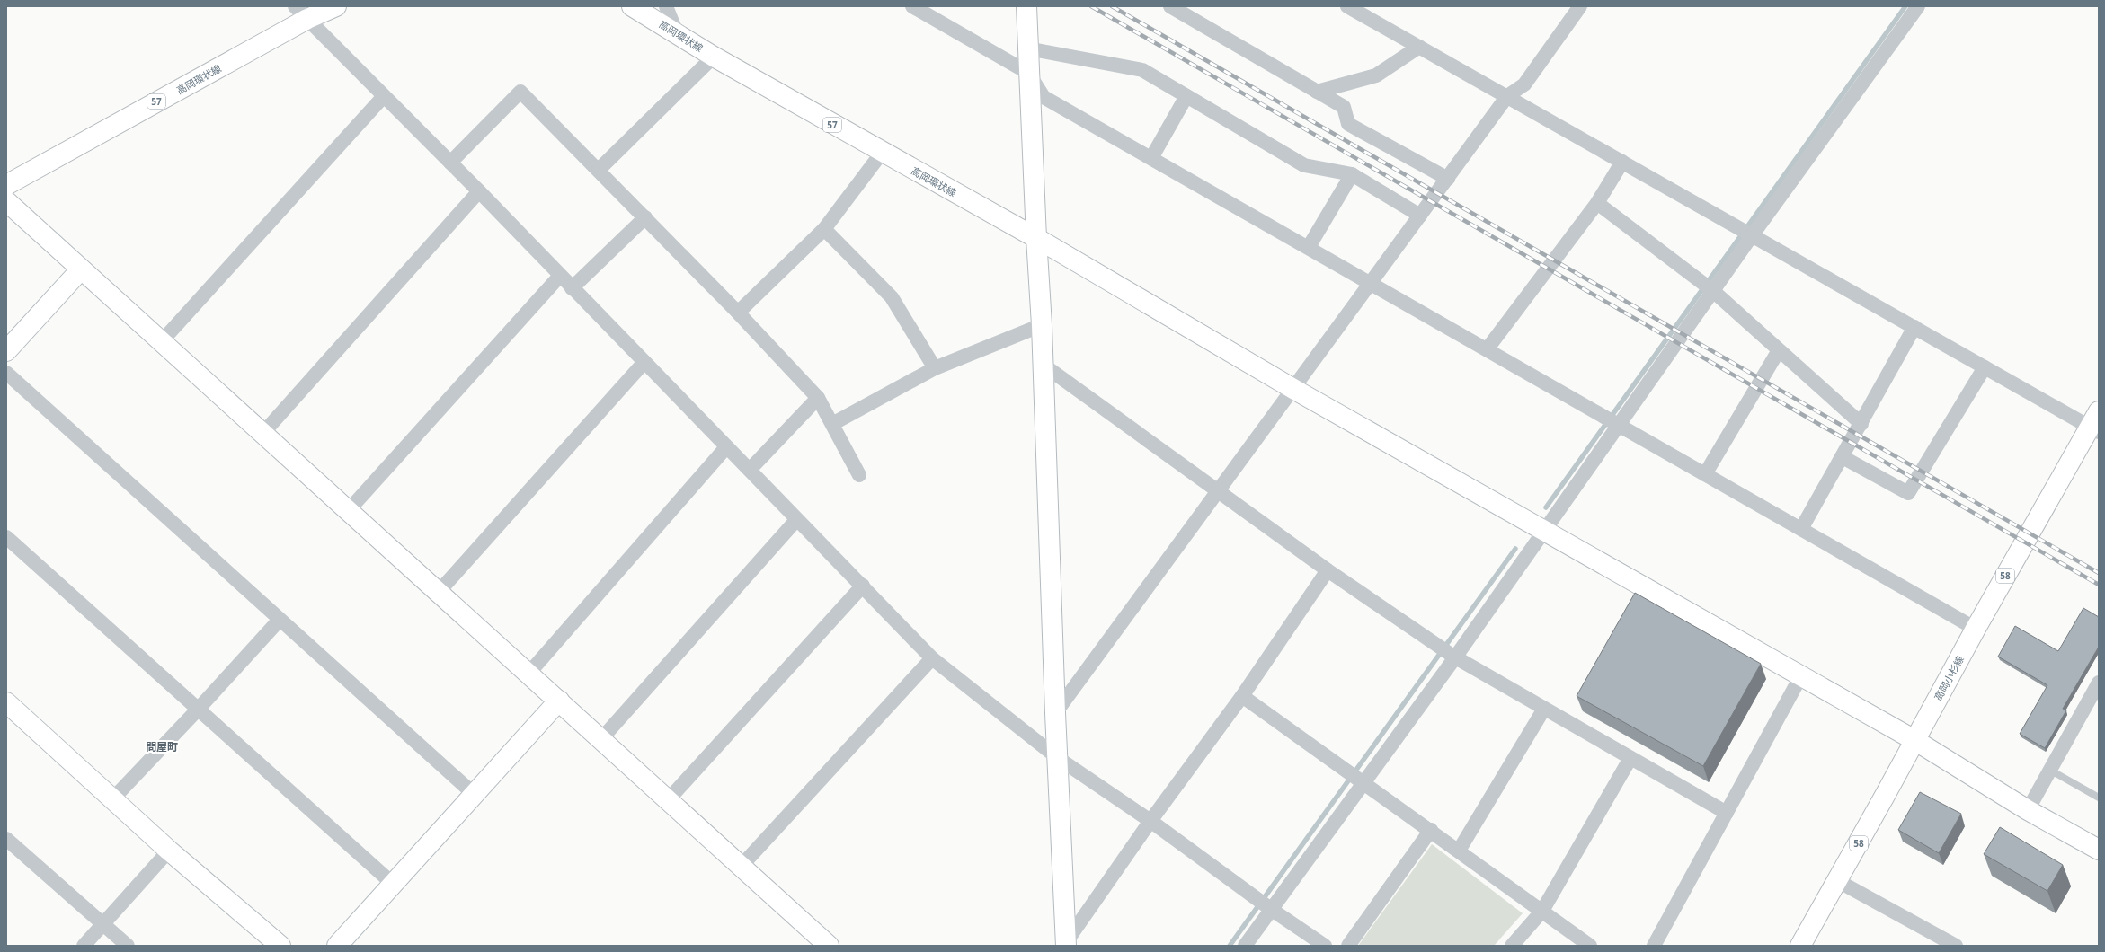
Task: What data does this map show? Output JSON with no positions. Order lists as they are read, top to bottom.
{
  "streets": {
    "street": [
      "高岡環状線",
      "57",
      "58",
      "高岡小杉線"
    ]
  },
  "crossings": [
    ["高岡環状線", "高岡小杉線"]
  ],
  "districts": ["問屋町"]
}
